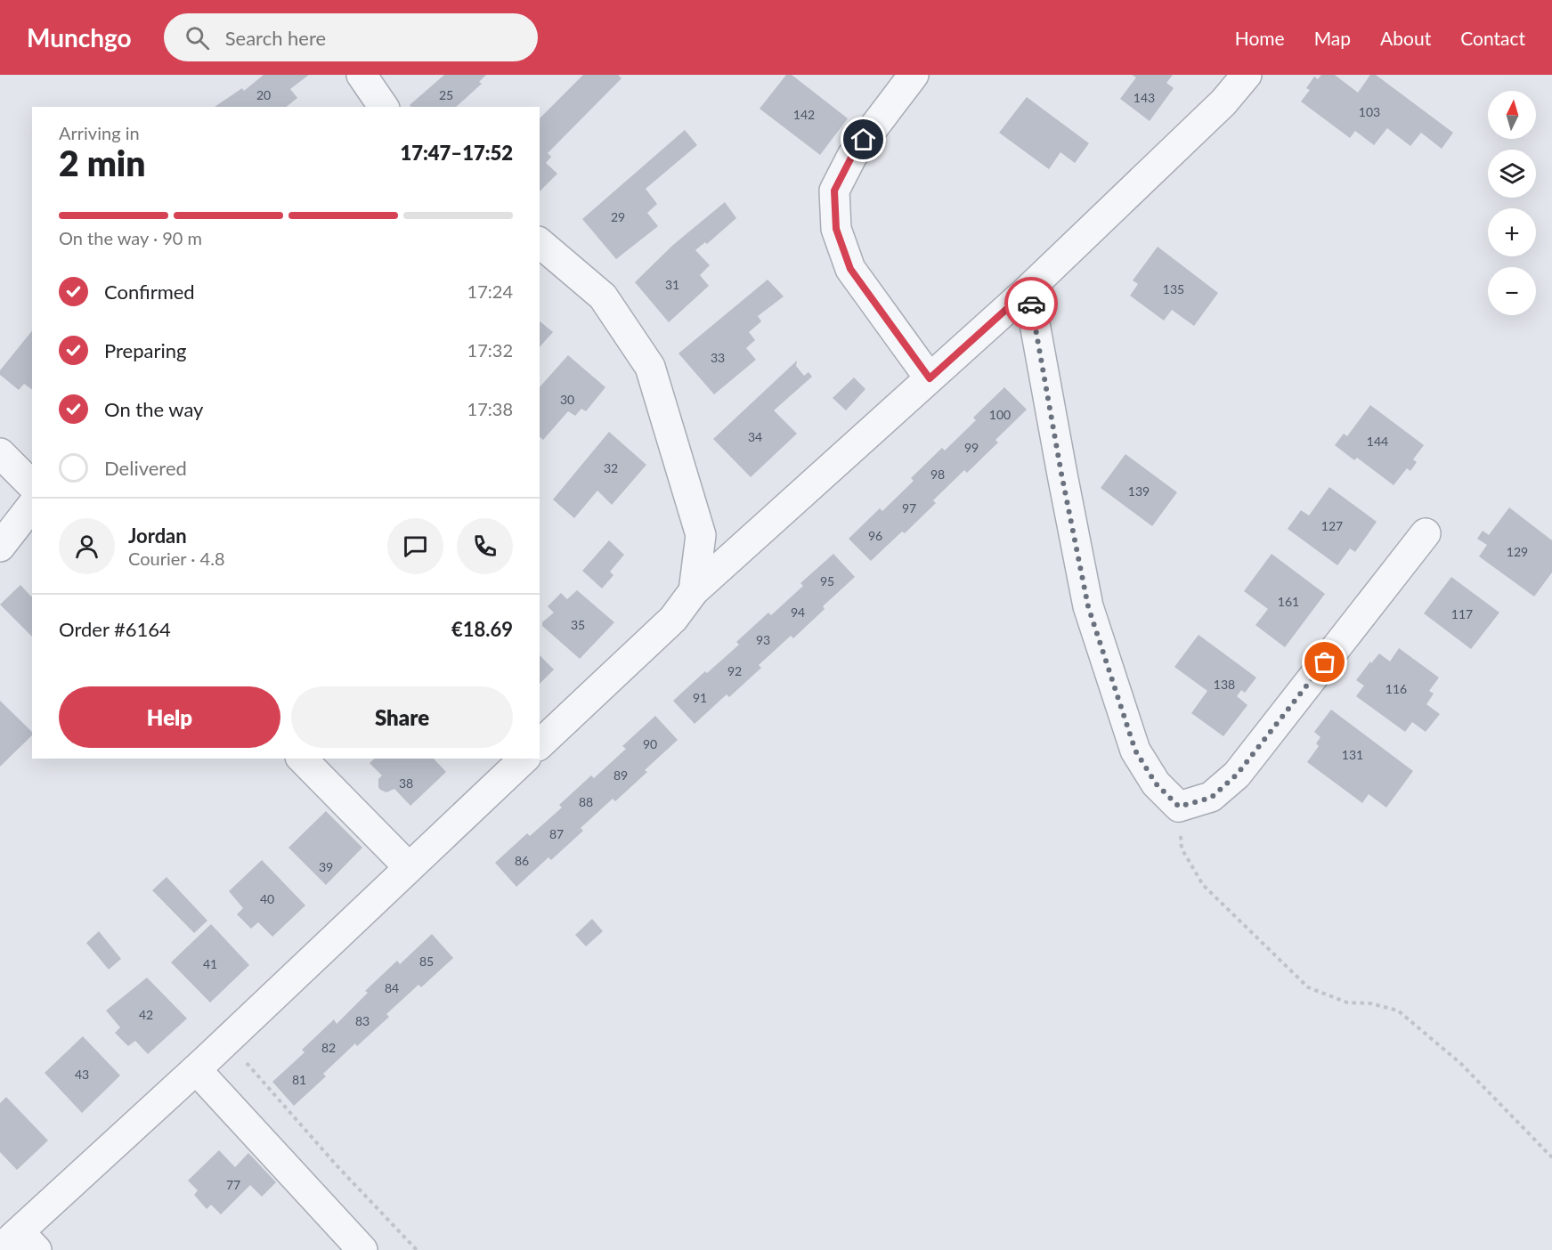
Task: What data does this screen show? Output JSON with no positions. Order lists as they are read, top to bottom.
{
  "house_numbers": [
    "20",
    "25",
    "143",
    "103",
    "142",
    "29",
    "31",
    "135",
    "33",
    "30",
    "100",
    "34",
    "144",
    "99",
    "32",
    "98",
    "139",
    "97",
    "127",
    "96",
    "129",
    "95",
    "161",
    "94",
    "117",
    "35",
    "93",
    "92",
    "138",
    "116",
    "91",
    "90",
    "131",
    "89",
    "38",
    "88",
    "87",
    "86",
    "39",
    "40",
    "85",
    "41",
    "84",
    "42",
    "83",
    "82",
    "43",
    "81",
    "77"
  ],
  "north": "top",
  "page": {
    "header": "Munchgo",
    "search": "Search here",
    "nav": [
      "Home",
      "Map",
      "About",
      "Contact"
    ],
    "map_buttons": ["+", "−"],
    "heading": ["2 min", "Arriving in", "17:47–17:52"],
    "panel": [
      "Jordan",
      "Courier · 4.8",
      "Order #6164",
      "€18.69"
    ],
    "bar": "On the way · 90 m",
    "list": [
      ["Confirmed", "17:24"],
      ["Preparing", "17:32"],
      ["On the way", "17:38"],
      "Delivered"
    ],
    "buttons": ["Help", "Share"]
  }
}
